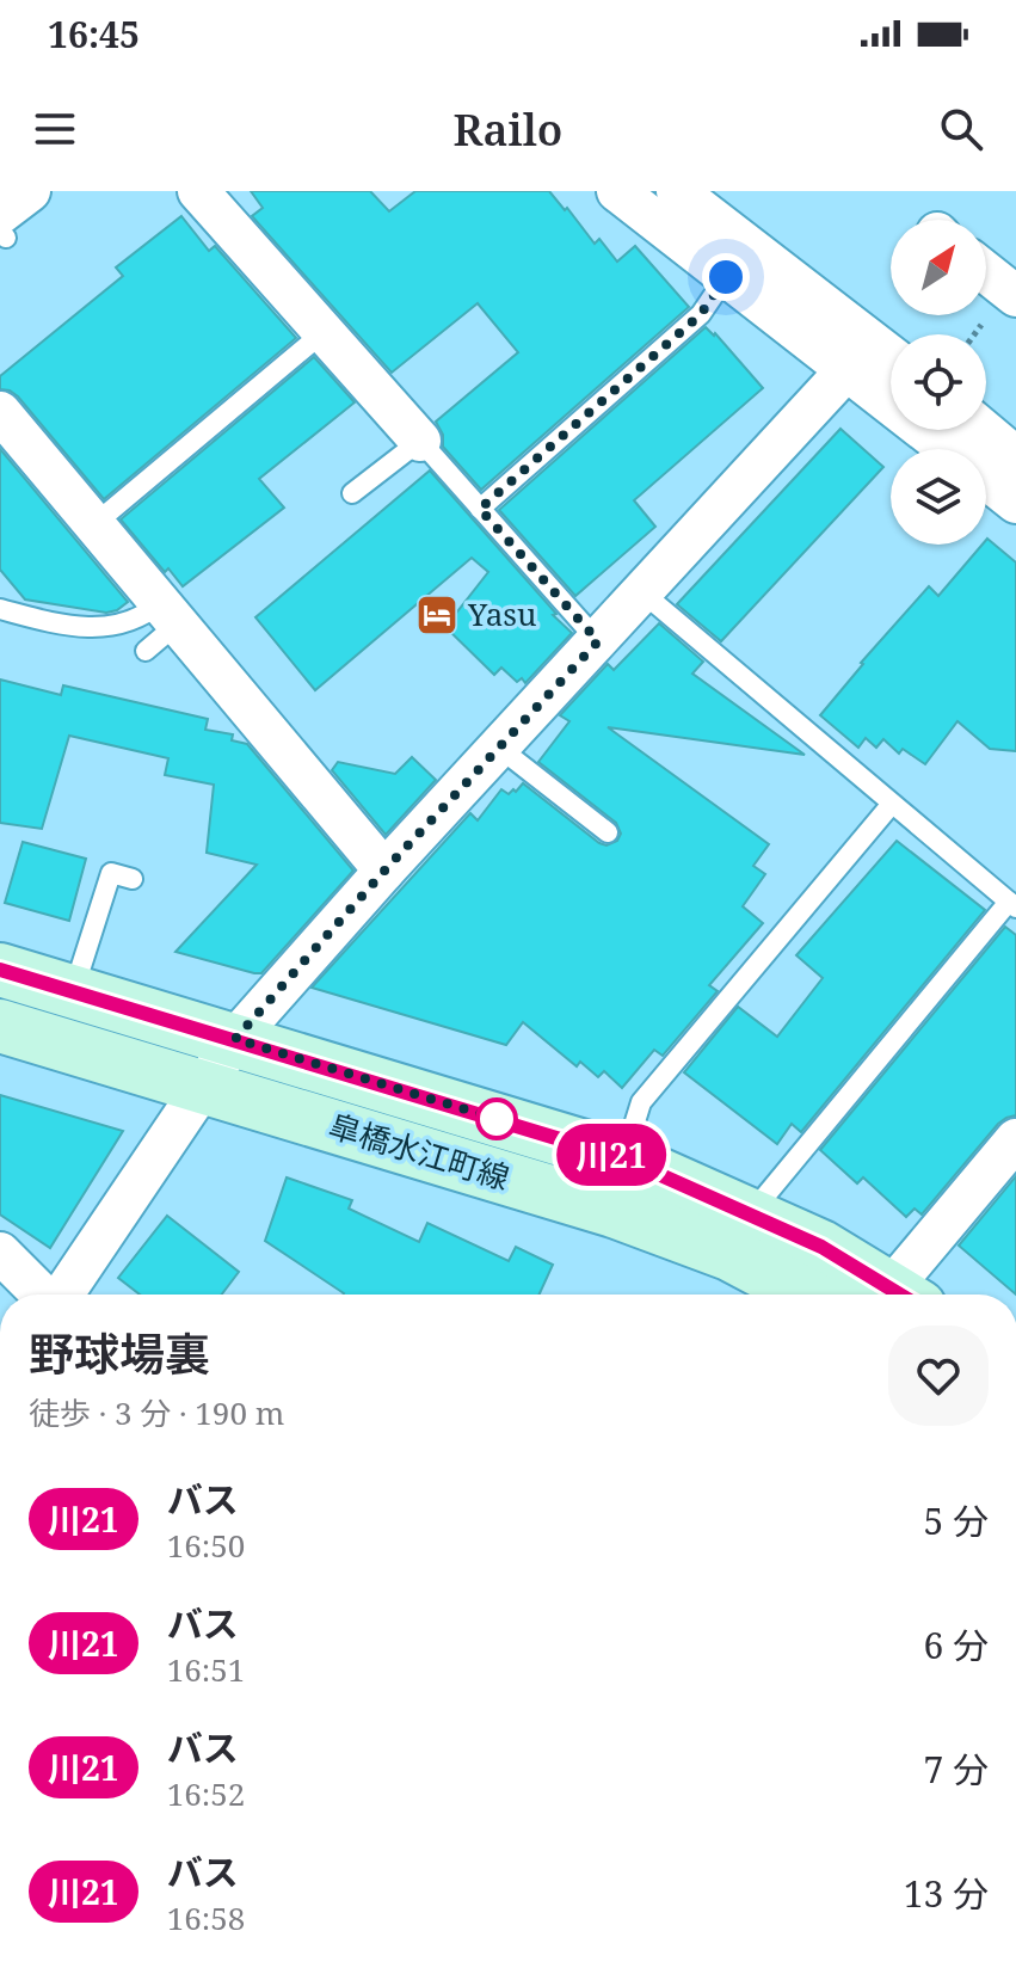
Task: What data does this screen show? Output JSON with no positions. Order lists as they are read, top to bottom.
{
  "streets": {
    "street": ["皐橋水江町線"]
  },
  "places": {
    "hotel": ["Yasu"]
  },
  "lines": ["bus line 川21"],
  "north": "top right",
  "page": {
    "status": "16:45",
    "header": "Railo",
    "on_map": "川21",
    "heading": ["野球場裏", "徒歩 · 3 分 · 190 m"],
    "list": [
      {
        "mark": "川21",
        "name": "バス",
        "note": "16:50",
        "value": "5 分"
      },
      {
        "mark": "川21",
        "name": "バス",
        "note": "16:51",
        "value": "6 分"
      },
      {
        "mark": "川21",
        "name": "バス",
        "note": "16:52",
        "value": "7 分"
      },
      {
        "mark": "川21",
        "name": "バス",
        "note": "16:58",
        "value": "13 分"
      }
    ]
  }
}
